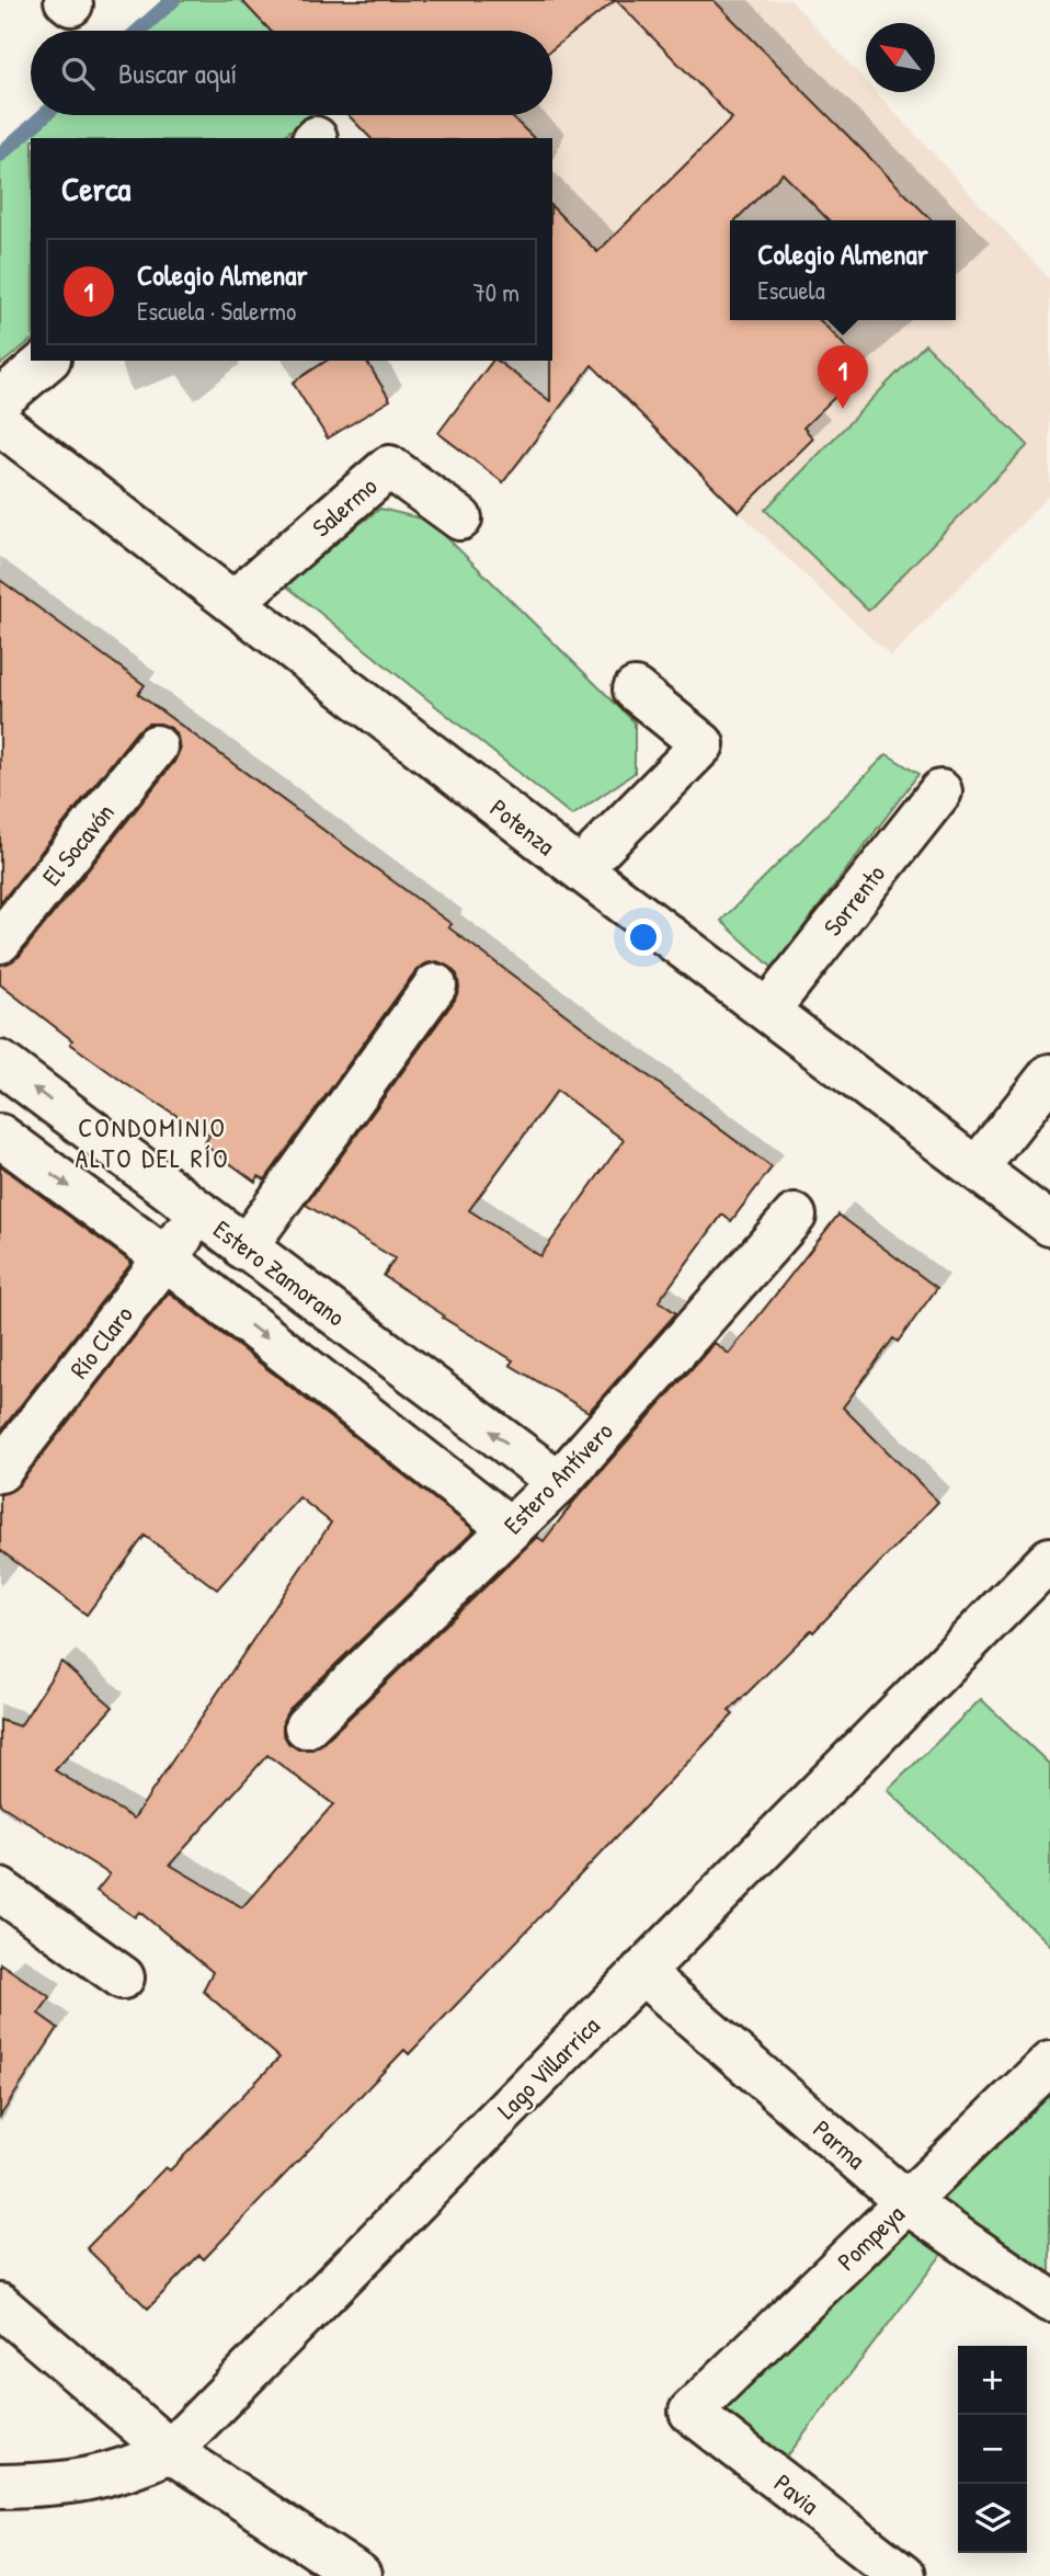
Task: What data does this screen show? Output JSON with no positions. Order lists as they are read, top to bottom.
{
  "streets": {
    "street": [
      "Salermo",
      "Potenza",
      "El Socavón",
      "Sorrento",
      "Estero Zamorano",
      "Río Claro",
      "Estero Antívero",
      "Lago Villarrica",
      "Parma",
      "Pompeya",
      "Pavia"
    ]
  },
  "crossings": [
    ["Salermo", "Potenza"],
    ["Potenza", "Sorrento"],
    ["Estero Zamorano", "Río Claro"],
    ["Estero Zamorano", "Estero Antívero"],
    ["Lago Villarrica", "Parma"],
    ["Parma", "Pompeya"],
    ["Pompeya", "Pavia"]
  ],
  "districts": ["CONDOMINIO ALTO DEL RÍO"],
  "north": "top left",
  "page": {
    "search": "Buscar aquí",
    "heading": "Cerca",
    "popup": ["Colegio Almenar", "Escuela"],
    "list": [
      {
        "mark": "1",
        "name": "Colegio Almenar",
        "note": "Escuela · Salermo",
        "value": "70 m"
      }
    ],
    "pins": "1",
    "map_buttons": ["+", "−"]
  }
}
